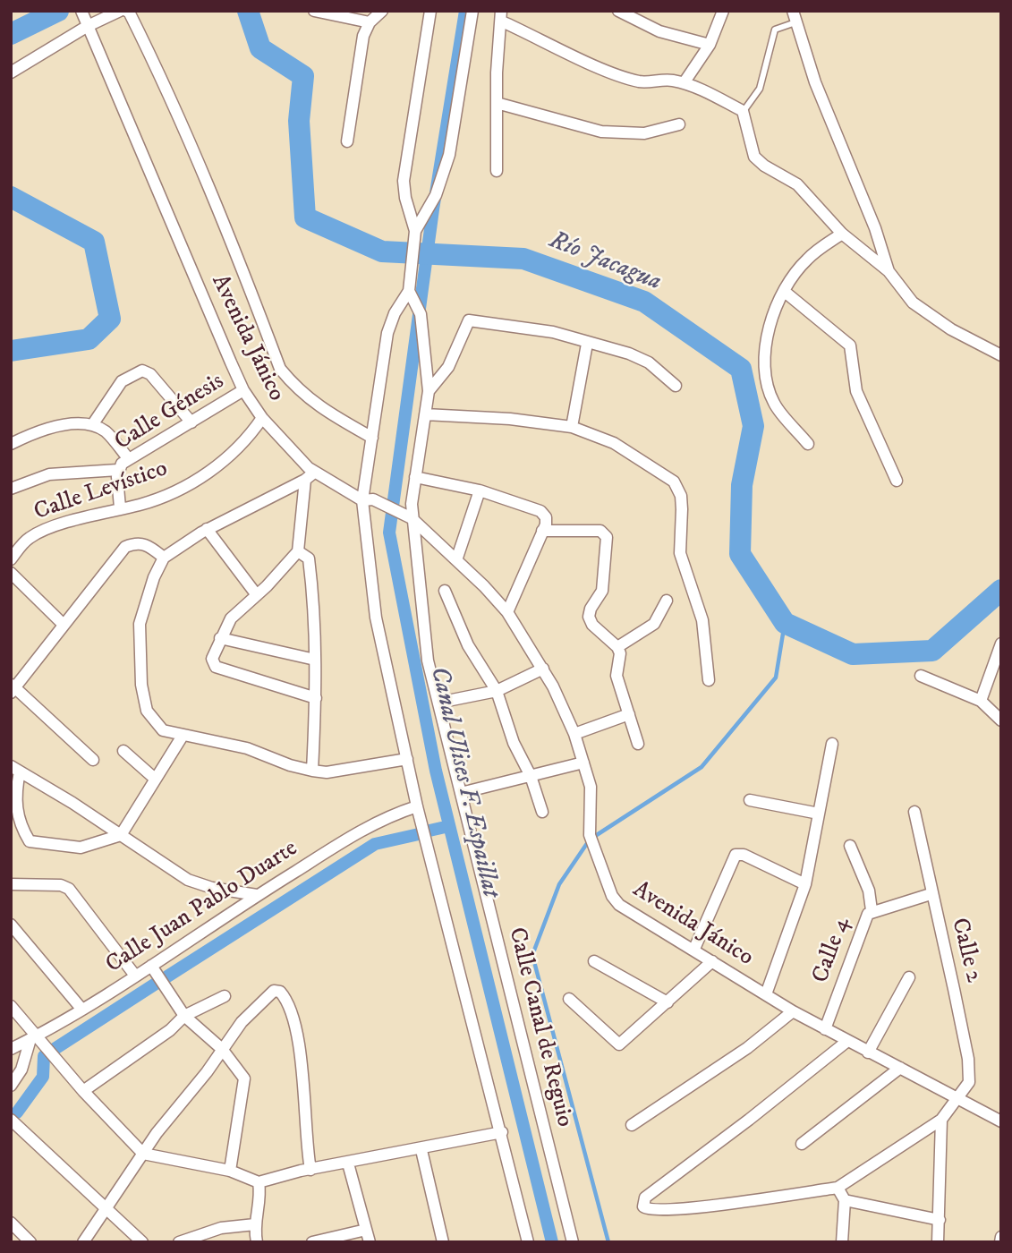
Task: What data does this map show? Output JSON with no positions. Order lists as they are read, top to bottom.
{
  "streets": {
    "street": [
      "Avenida Jánico",
      "Calle Génesis",
      "Calle Levístico",
      "Calle Juan Pablo Duarte",
      "Calle 4",
      "Calle 2",
      "Calle Canal de Reguio"
    ]
  },
  "crossings": [
    ["Avenida Jánico", "Calle Génesis"],
    ["Avenida Jánico", "Calle Levístico"],
    ["Avenida Jánico", "Calle 4"],
    ["Avenida Jánico", "Calle 2"],
    ["Avenida Jánico", "Calle Canal de Reguio"],
    ["Calle Génesis", "Calle Levístico"],
    ["Calle 4", "Calle 2"]
  ],
  "water": ["Río Jacagua", "Canal Ulises F. Espaillat"]
}
